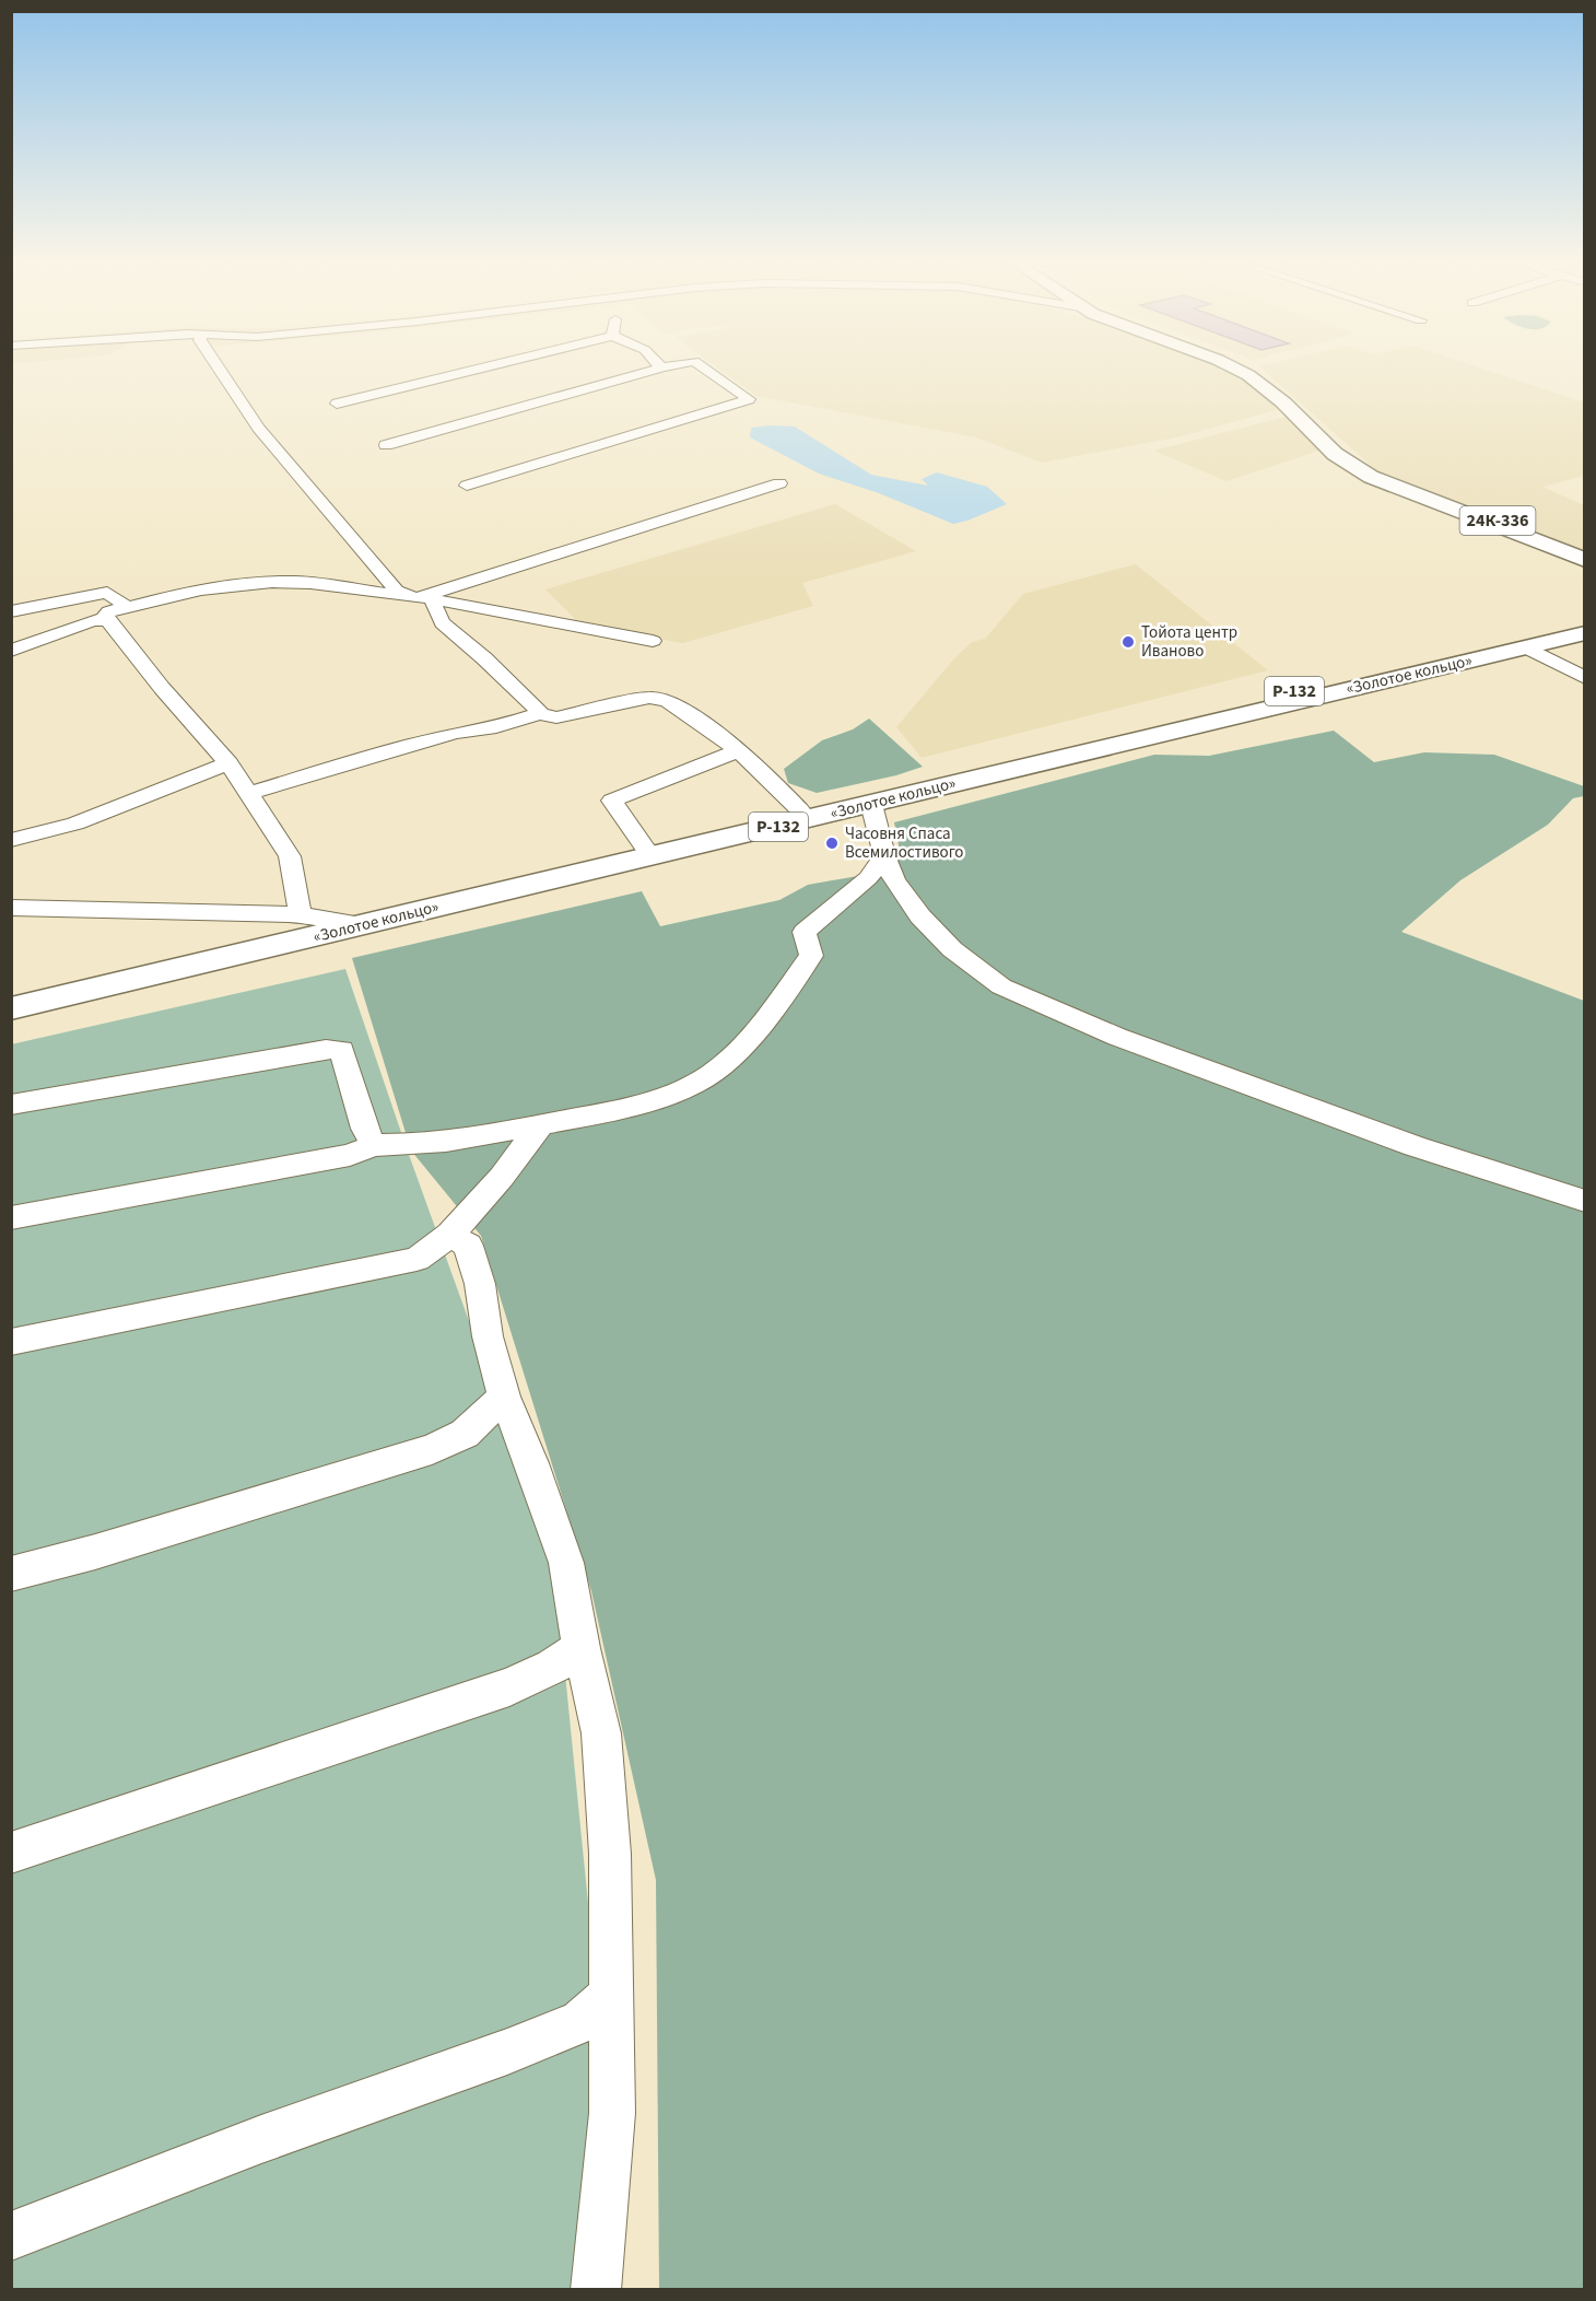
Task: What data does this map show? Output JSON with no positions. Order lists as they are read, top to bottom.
{
  "streets": {
    "main road": ["24К-336", "«Золотое кольцо»", "Р-132"]
  },
  "crossings": [
    ["«Золотое кольцо»", "Р-132"]
  ],
  "places": ["Тойота центр Иваново", "Часовня Спаса Всемилостивого"]
}
